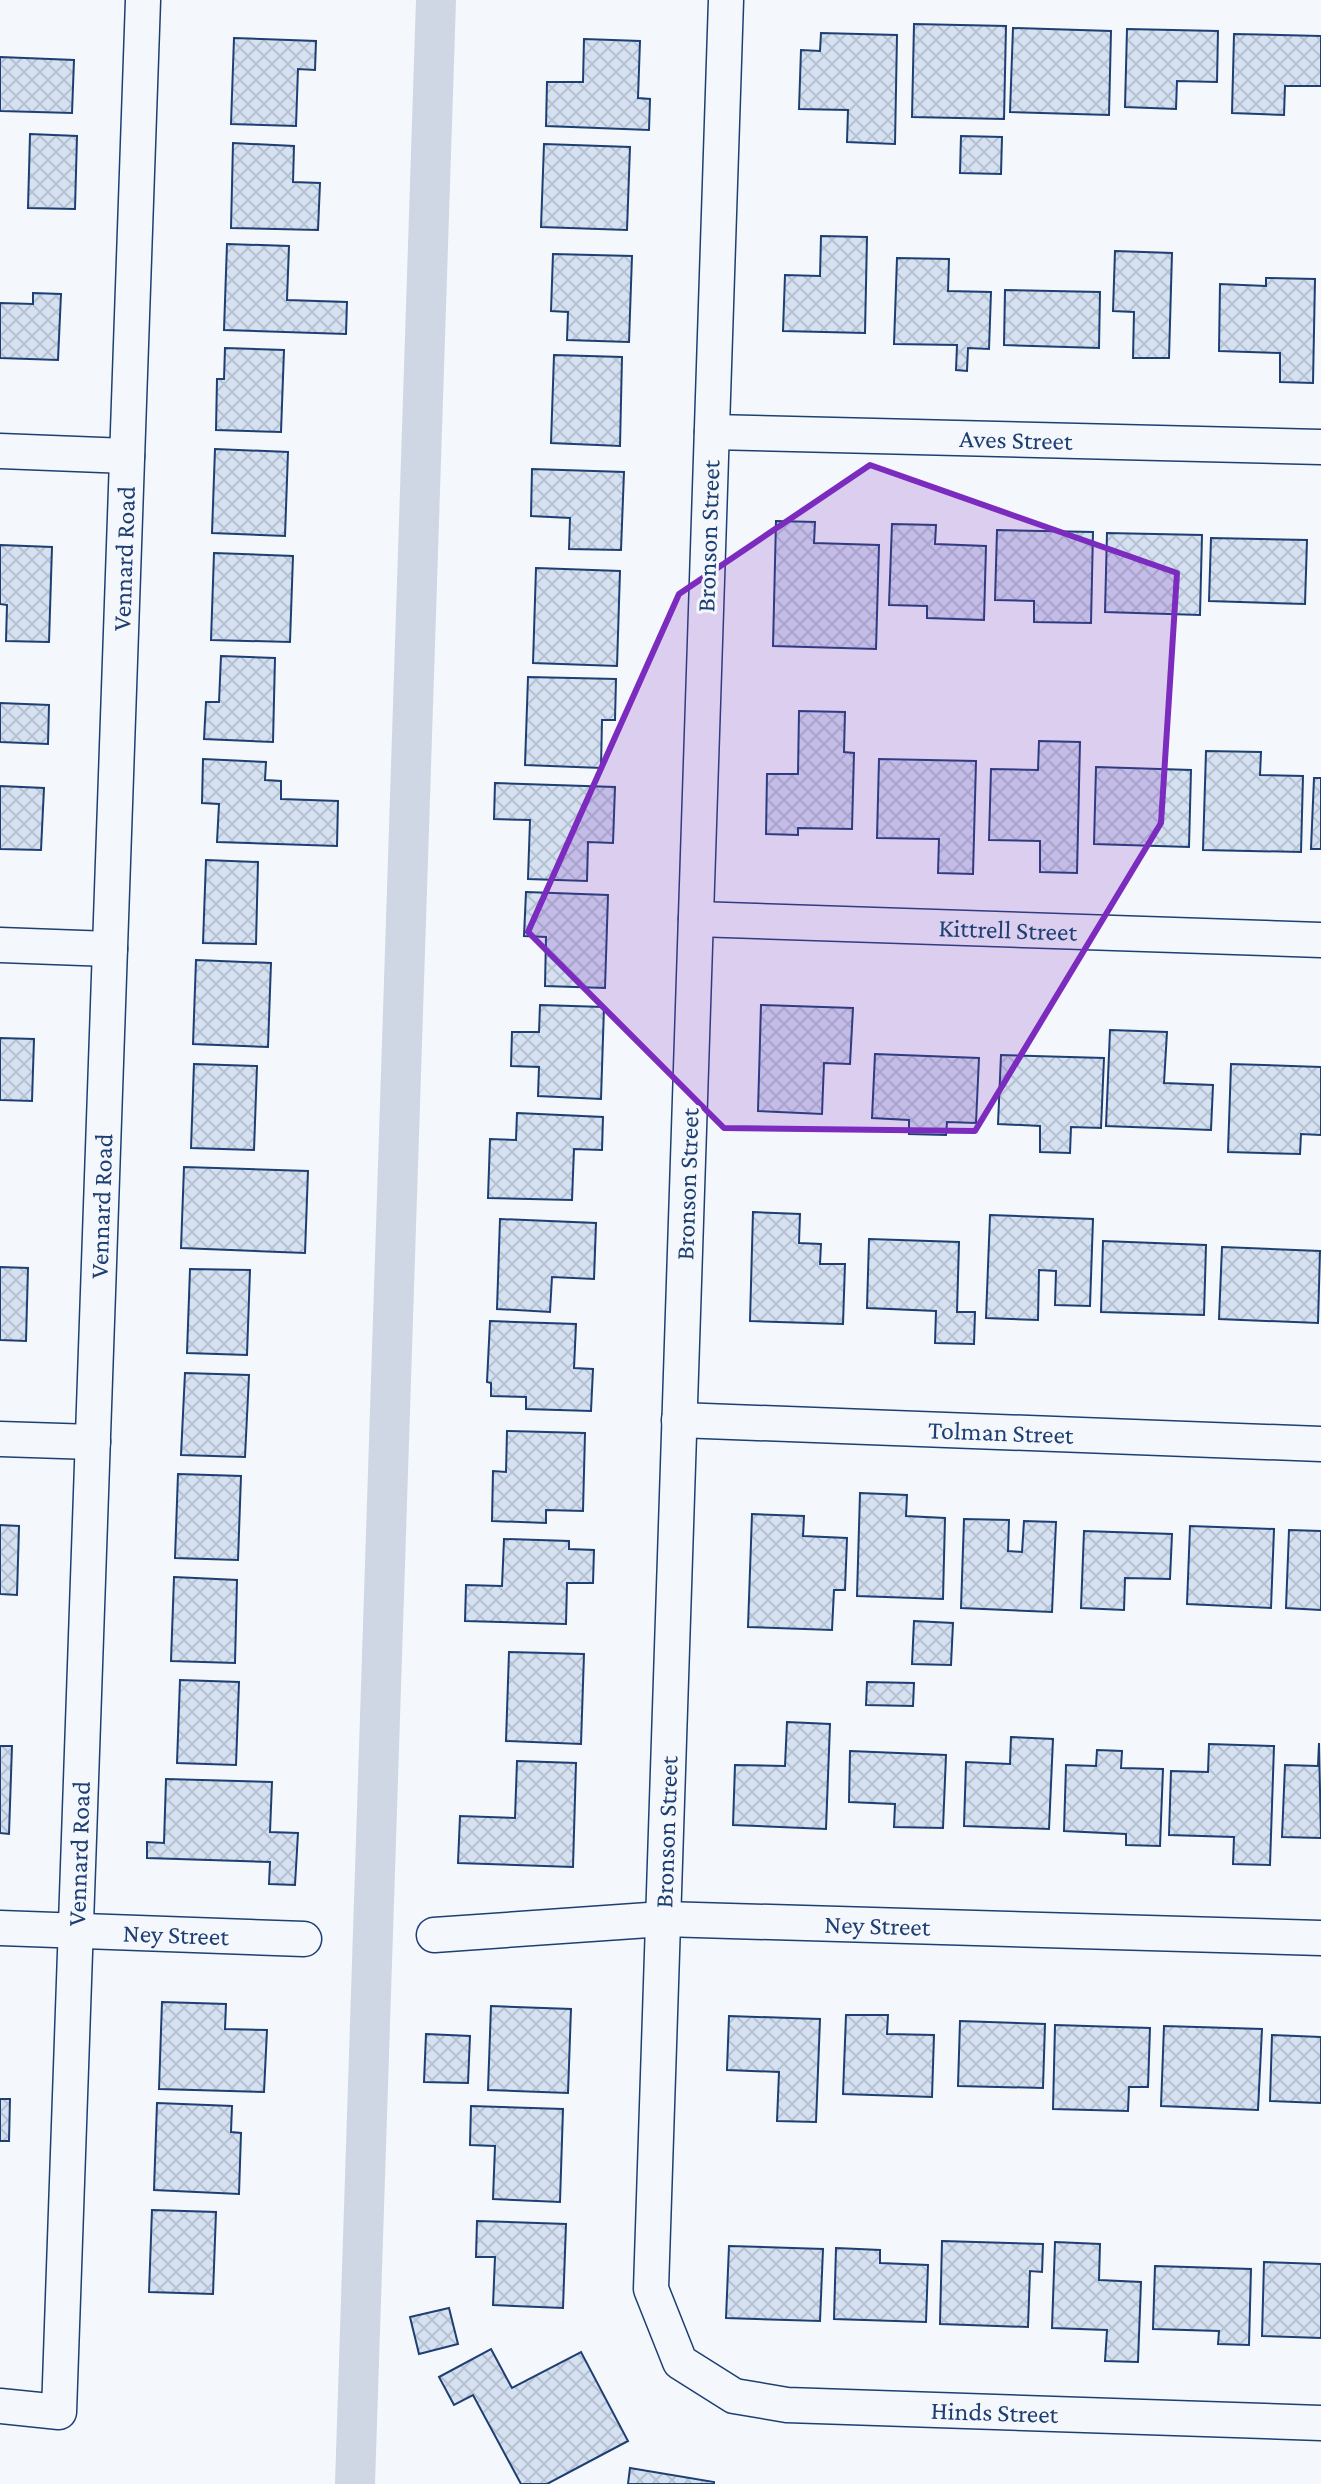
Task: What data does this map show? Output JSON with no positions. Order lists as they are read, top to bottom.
{
  "streets": {
    "street": [
      "Aves Street",
      "Bronson Street",
      "Vennard Road",
      "Kittrell Street",
      "Tolman Street",
      "Ney Street",
      "Hinds Street"
    ]
  },
  "crossings": [
    ["Aves Street", "Bronson Street"],
    ["Bronson Street", "Kittrell Street"],
    ["Bronson Street", "Tolman Street"],
    ["Bronson Street", "Ney Street"],
    ["Bronson Street", "Hinds Street"],
    ["Vennard Road", "Ney Street"]
  ]
}
